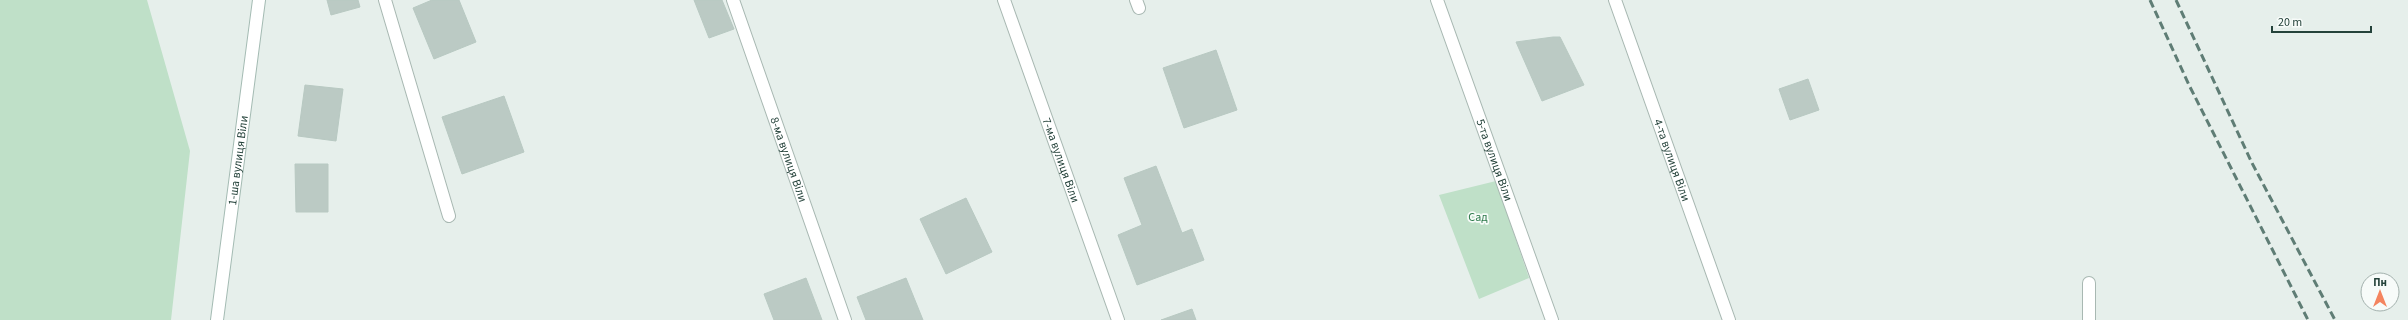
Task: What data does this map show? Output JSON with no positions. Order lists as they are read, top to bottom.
{
  "streets": {
    "street": [
      "1-ша вулиця Віли",
      "8-ма вулиця Віли",
      "7-ма вулиця Віли",
      "5-та вулиця Віли",
      "4-та вулиця Віли"
    ]
  },
  "parks": ["Сад"],
  "scale_bar": "20 m",
  "north": "top"
}
